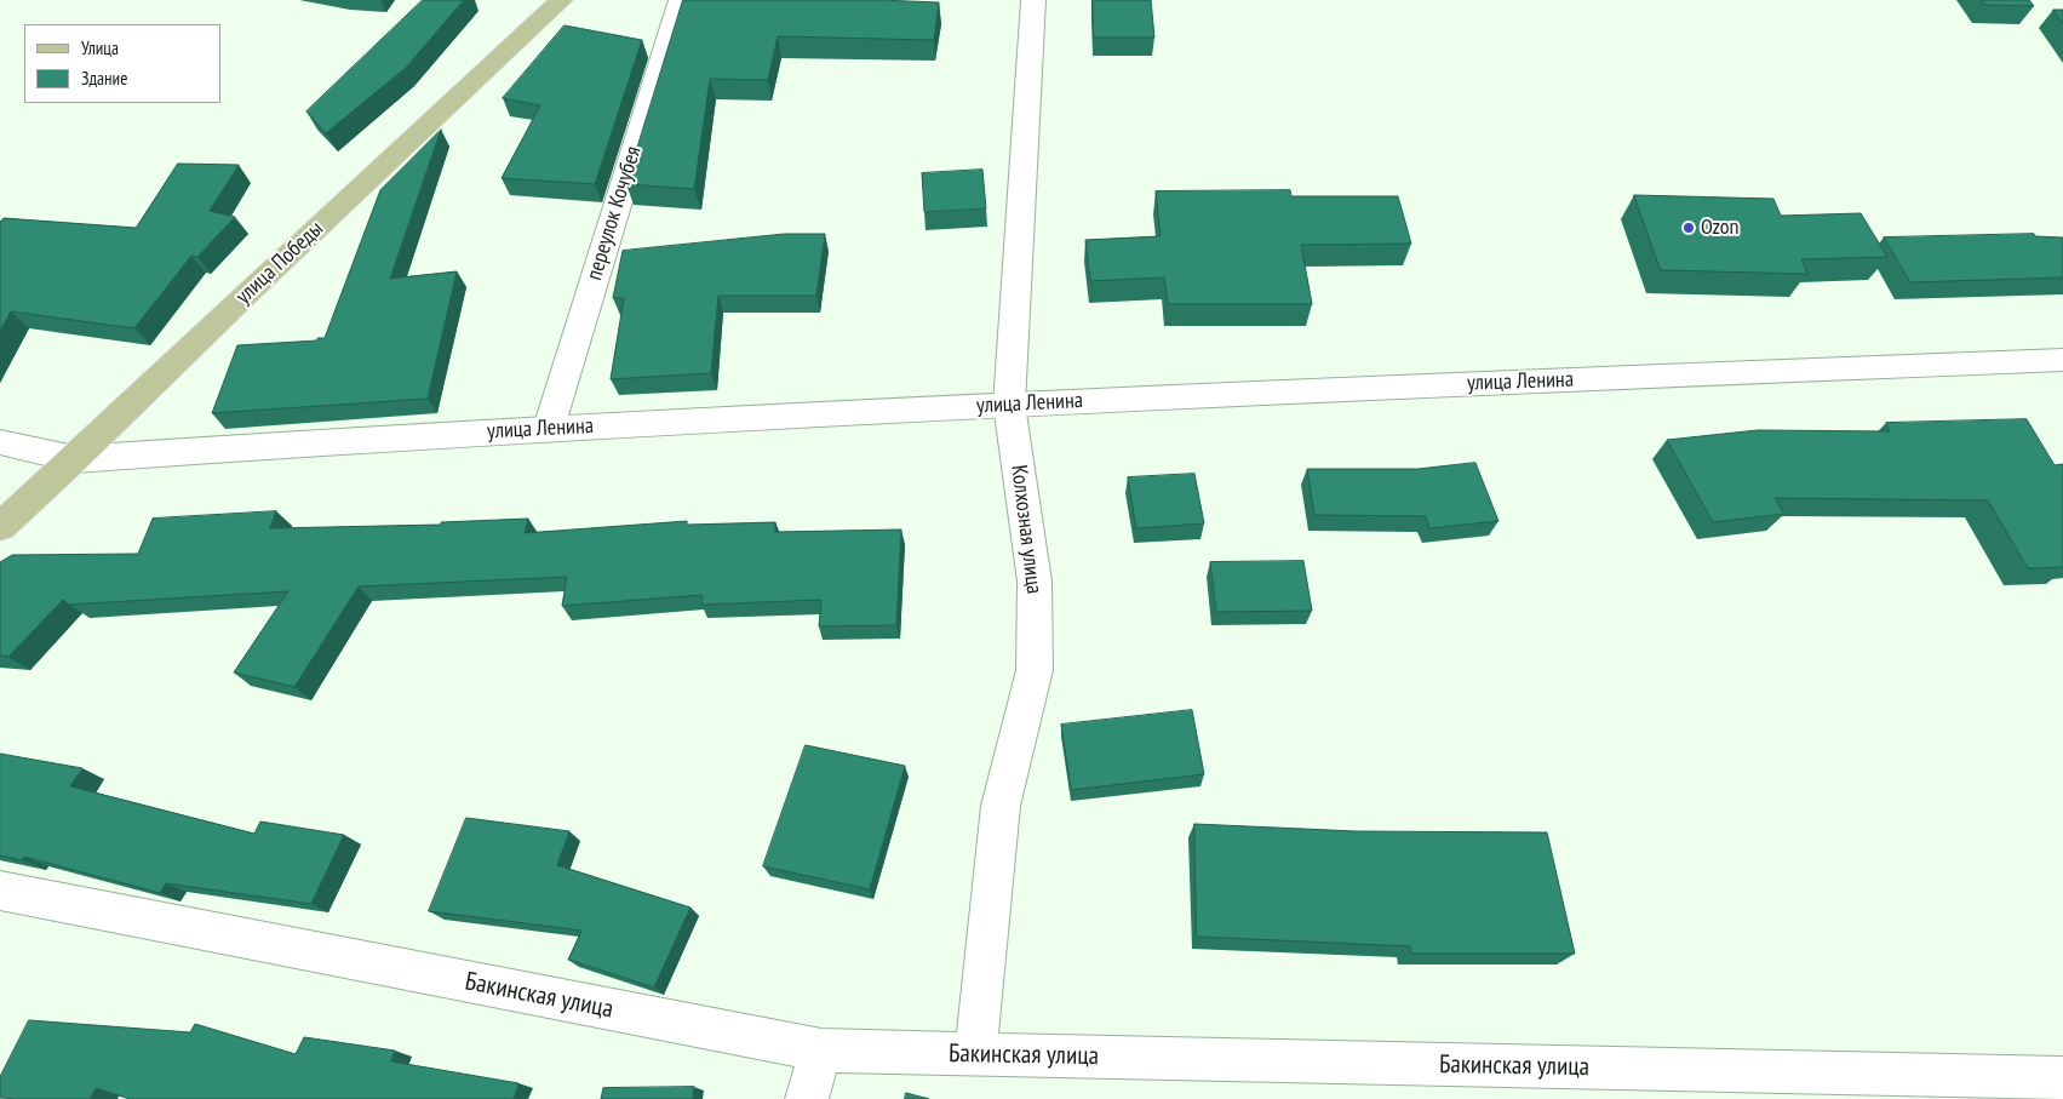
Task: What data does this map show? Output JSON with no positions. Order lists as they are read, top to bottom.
{
  "streets": {
    "main road": ["улица Победы"],
    "street": [
      "переулок Кочубея",
      "улица Ленина",
      "Колхозная улица",
      "Бакинская улица"
    ]
  },
  "crossings": [
    ["переулок Кочубея", "улица Ленина"],
    ["улица Победы", "улица Ленина"],
    ["улица Ленина", "Колхозная улица"],
    ["Колхозная улица", "Бакинская улица"]
  ],
  "places": ["Ozon"],
  "legend": ["Улица", "Здание"]
}
